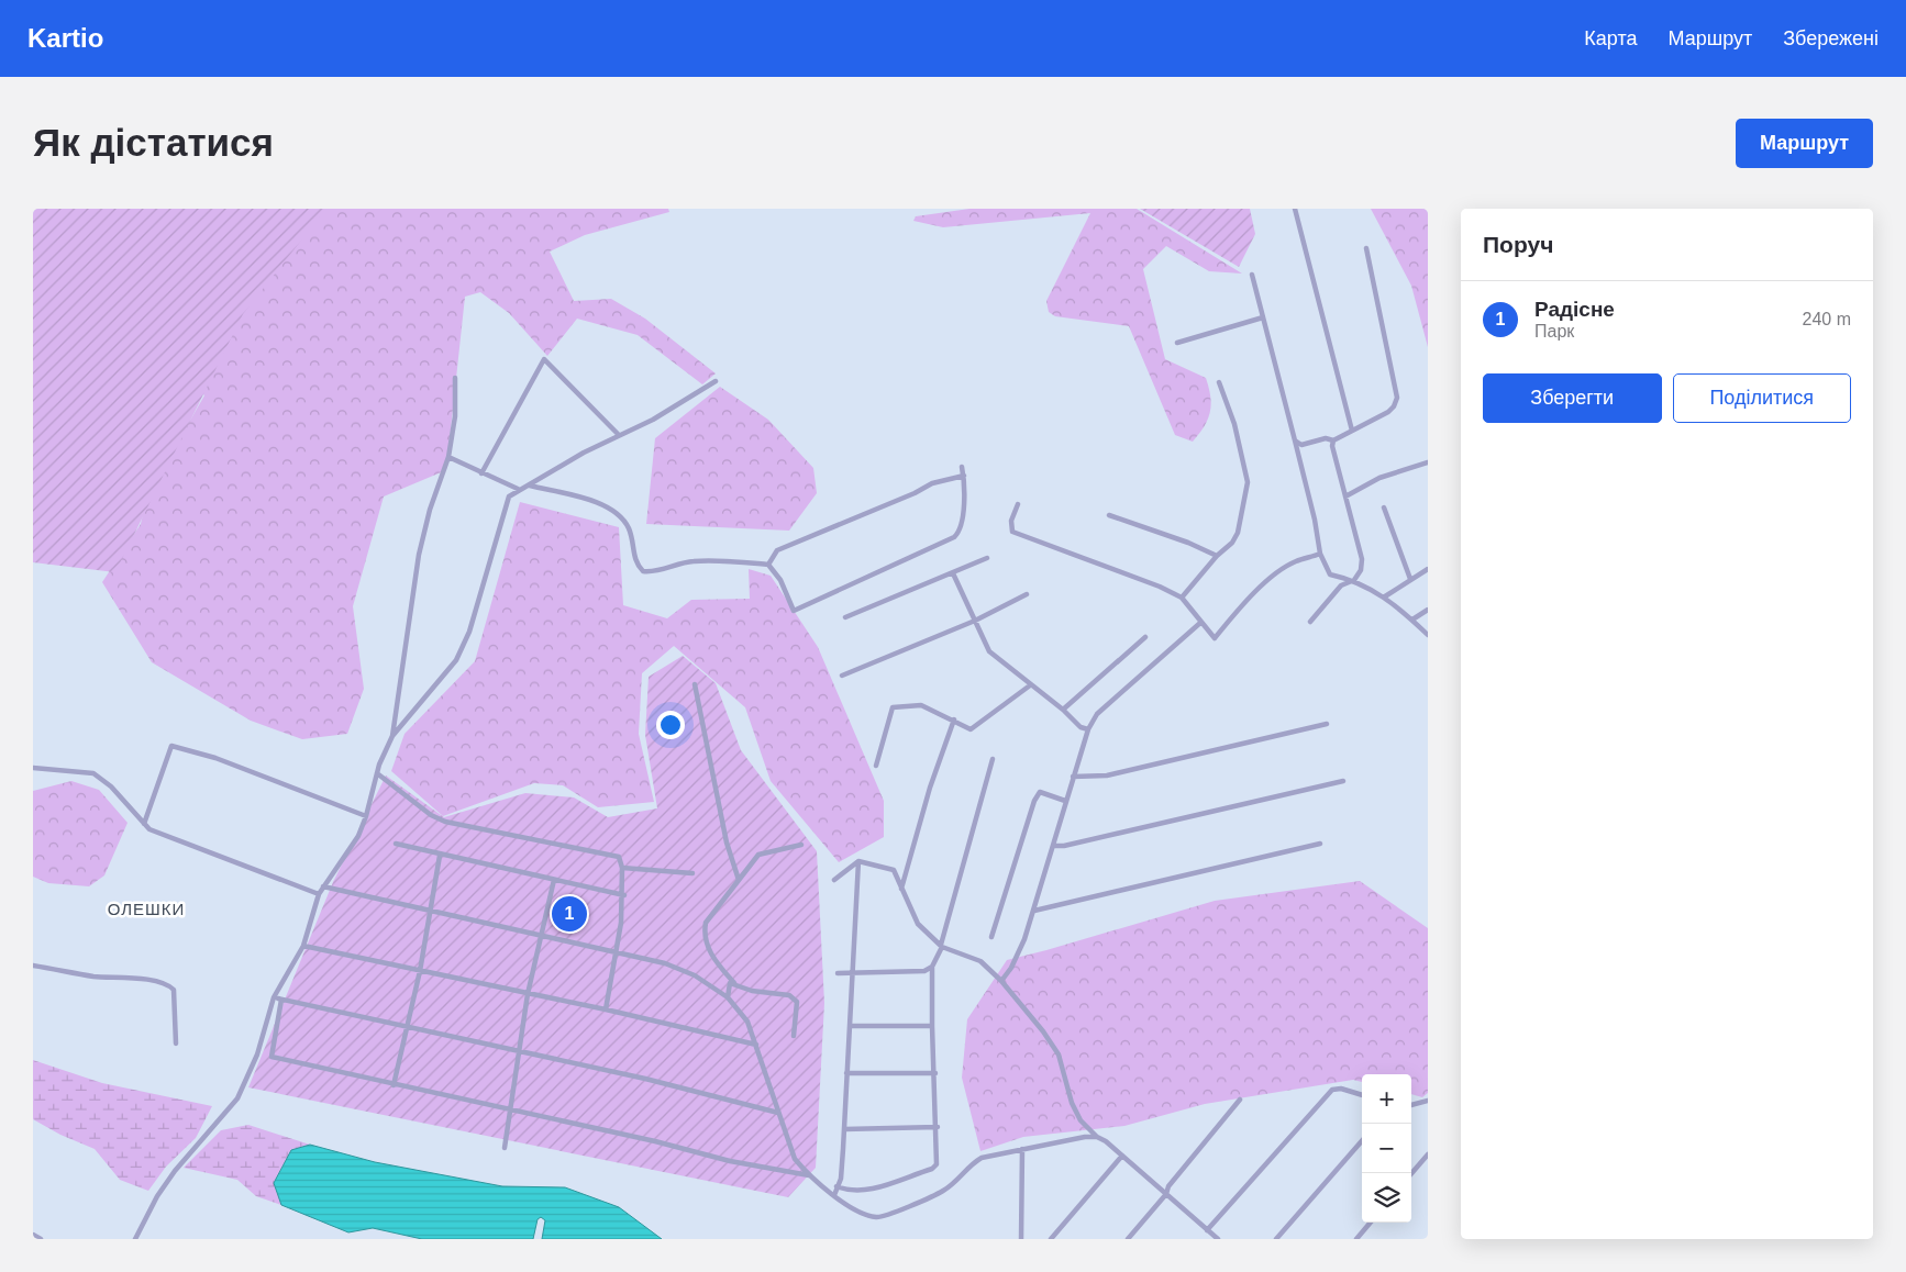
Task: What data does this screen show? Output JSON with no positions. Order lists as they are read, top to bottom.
{
  "districts": ["ОЛЕШКИ"],
  "page": {
    "header": "Kartio",
    "nav": ["Карта", "Маршрут", "Збережені"],
    "buttons": [
      "Маршрут",
      ["Зберегти", "Поділитися"]
    ],
    "title": "Як дістатися",
    "heading": "Поруч",
    "list": [
      {
        "mark": "1",
        "name": "Радісне",
        "note": "Парк",
        "value": "240 m"
      }
    ],
    "pins": "1",
    "map_buttons": ["+", "−"]
  }
}
